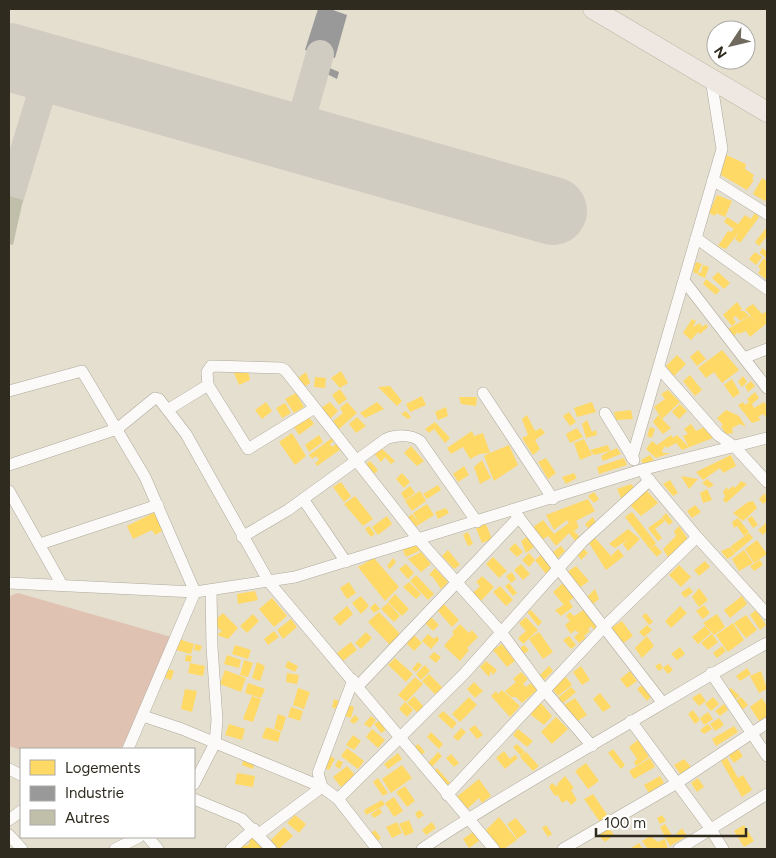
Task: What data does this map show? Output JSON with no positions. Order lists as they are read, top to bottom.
{
  "legend": ["Logements", "Industrie", "Autres"],
  "scale_bar": "100 m",
  "north": "bottom left"
}
